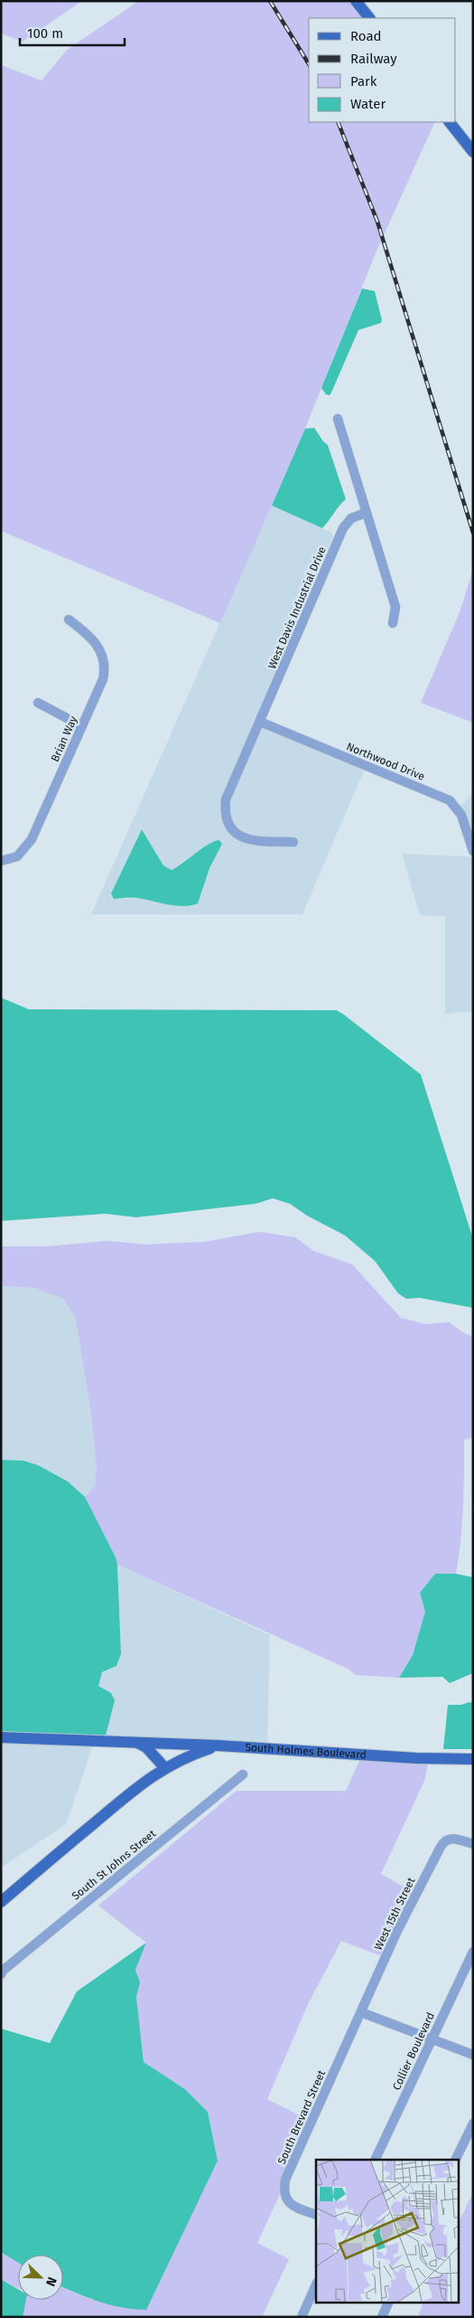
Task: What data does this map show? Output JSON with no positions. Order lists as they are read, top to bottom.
{
  "streets": {
    "main road": ["South Holmes Boulevard"],
    "street": [
      "West Davis Industrial Drive",
      "Brian Way",
      "Northwood Drive",
      "South St Johns Street",
      "West 15th Street",
      "Collier Boulevard",
      "South Brevard Street"
    ]
  },
  "crossings": [
    ["West Davis Industrial Drive", "Northwood Drive"],
    ["West 15th Street", "South Brevard Street"]
  ],
  "legend": [
    "Road",
    "Railway",
    "Park",
    "Water"
  ],
  "scale_bar": "100 m",
  "north": "bottom right"
}
